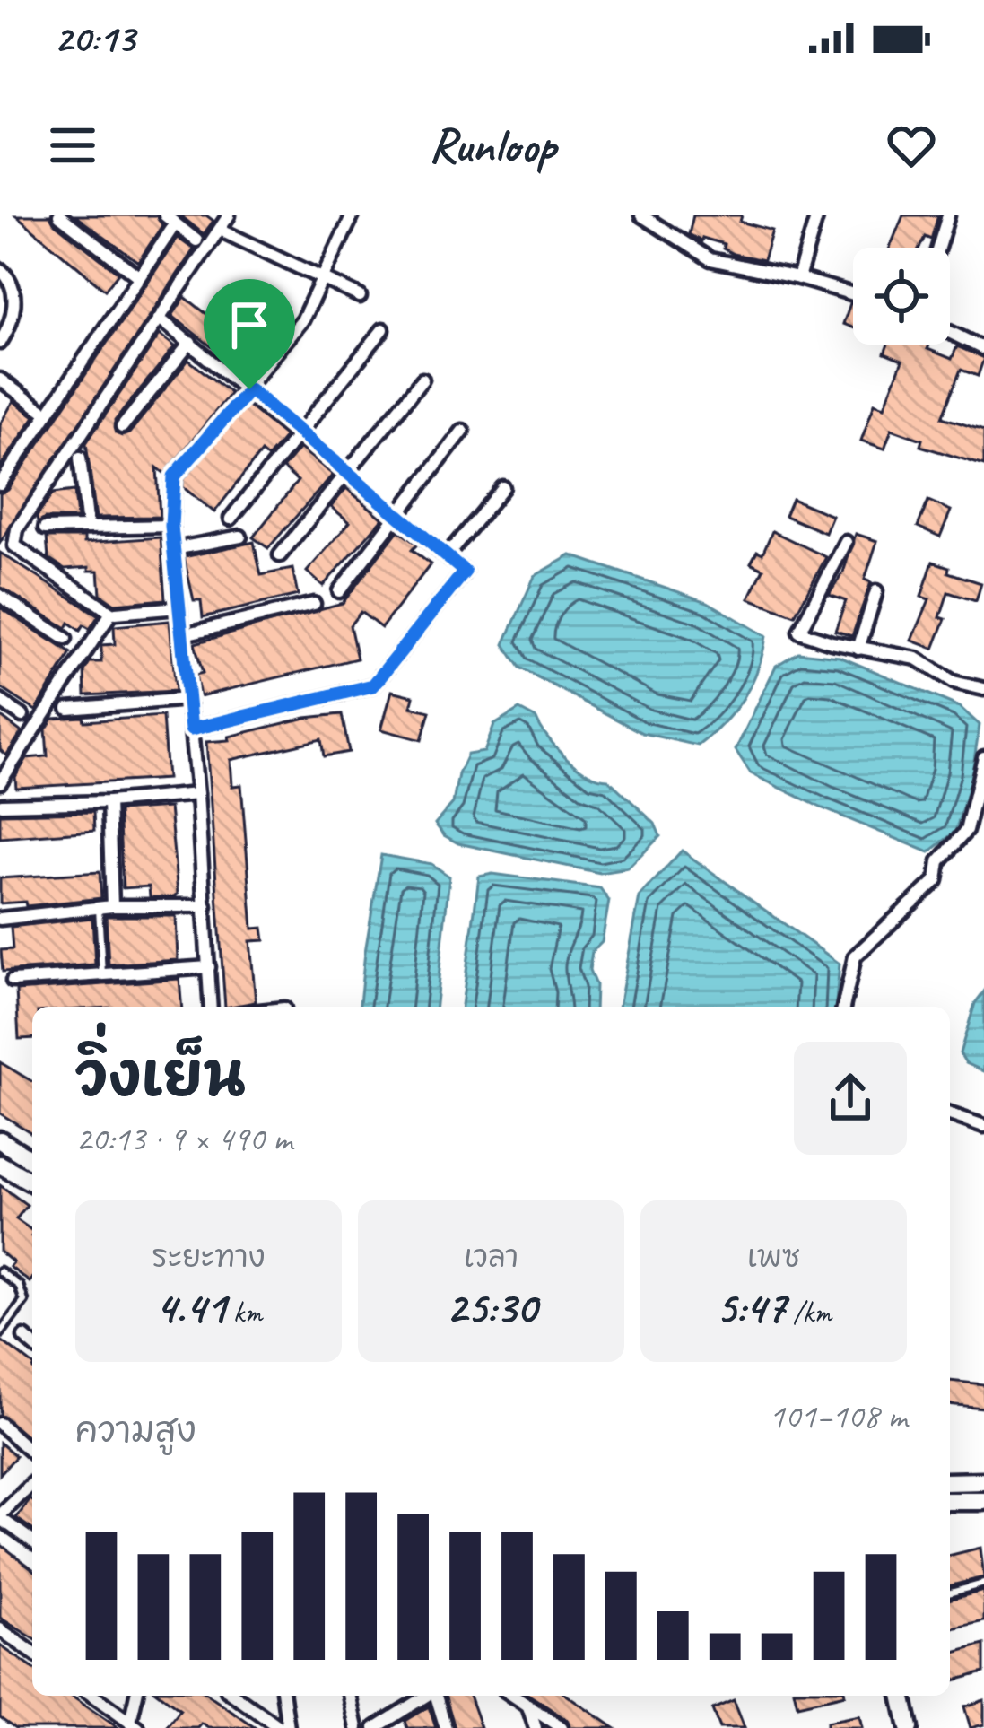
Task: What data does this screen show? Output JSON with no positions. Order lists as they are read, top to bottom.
{
  "page": {
    "status": "20:13",
    "header": "Runloop",
    "heading": ["วิ่งเย็น", "20:13 · 9 × 490 m"],
    "stats": [
      ["ระยะทาง", "4.41 km"],
      ["เวลา", "25:30"],
      ["เพซ", "5:47 /km"]
    ],
    "chart": ["ความสูง", "101–108 m"]
  }
}
